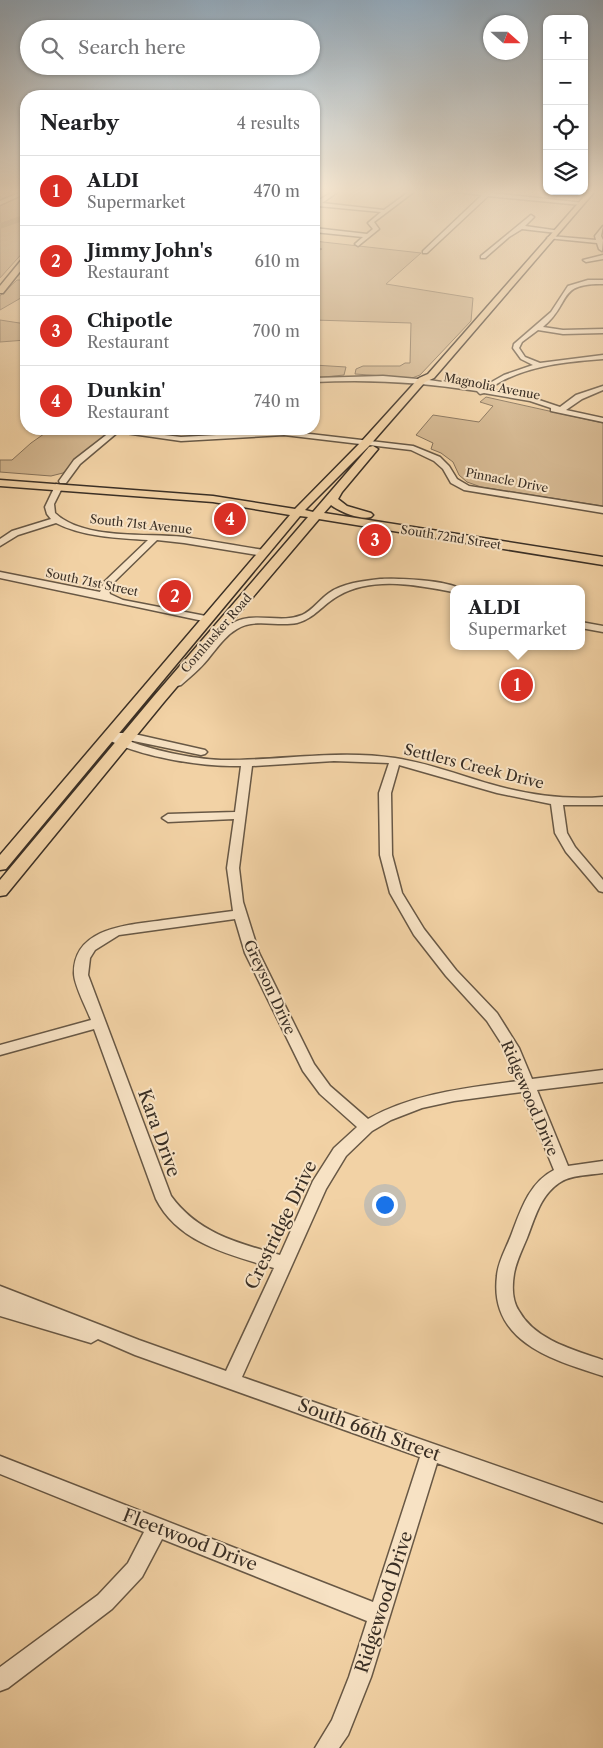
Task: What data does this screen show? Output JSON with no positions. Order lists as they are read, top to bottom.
{
  "streets": {
    "main road": ["South 72nd Street", "Cornhusker Road"],
    "street": [
      "Magnolia Avenue",
      "Pinnacle Drive",
      "South 71st Avenue",
      "South 71st Street",
      "Settlers Creek Drive",
      "Greyson Drive",
      "Ridgewood Drive",
      "Kara Drive",
      "Crestridge Drive",
      "South 66th Street",
      "Fleetwood Drive"
    ]
  },
  "crossings": [
    ["Magnolia Avenue", "Cornhusker Road"],
    ["Pinnacle Drive", "Cornhusker Road"],
    ["South 71st Avenue", "Cornhusker Road"],
    ["South 72nd Street", "Cornhusker Road"],
    ["South 71st Street", "Cornhusker Road"],
    ["Cornhusker Road", "Settlers Creek Drive"],
    ["Settlers Creek Drive", "Greyson Drive"],
    ["Settlers Creek Drive", "Ridgewood Drive"],
    ["Greyson Drive", "Kara Drive"],
    ["Greyson Drive", "Crestridge Drive"],
    ["Ridgewood Drive", "Crestridge Drive"],
    ["Ridgewood Drive", "South 66th Street"],
    ["Ridgewood Drive", "Fleetwood Drive"],
    ["Kara Drive", "Crestridge Drive"],
    ["Crestridge Drive", "South 66th Street"]
  ],
  "north": "right",
  "page": {
    "map_buttons": ["+", "−"],
    "search": "Search here",
    "heading": ["Nearby", "4 results"],
    "list": [
      {
        "mark": "1",
        "name": "ALDI",
        "note": "Supermarket",
        "value": "470 m"
      },
      {
        "mark": "2",
        "name": "Jimmy John's",
        "note": "Restaurant",
        "value": "610 m"
      },
      {
        "mark": "3",
        "name": "Chipotle",
        "note": "Restaurant",
        "value": "700 m"
      },
      {
        "mark": "4",
        "name": "Dunkin'",
        "note": "Restaurant",
        "value": "740 m"
      }
    ],
    "pins": [
      "4",
      "3",
      "2",
      "1"
    ],
    "popup": ["ALDI", "Supermarket"]
  }
}
